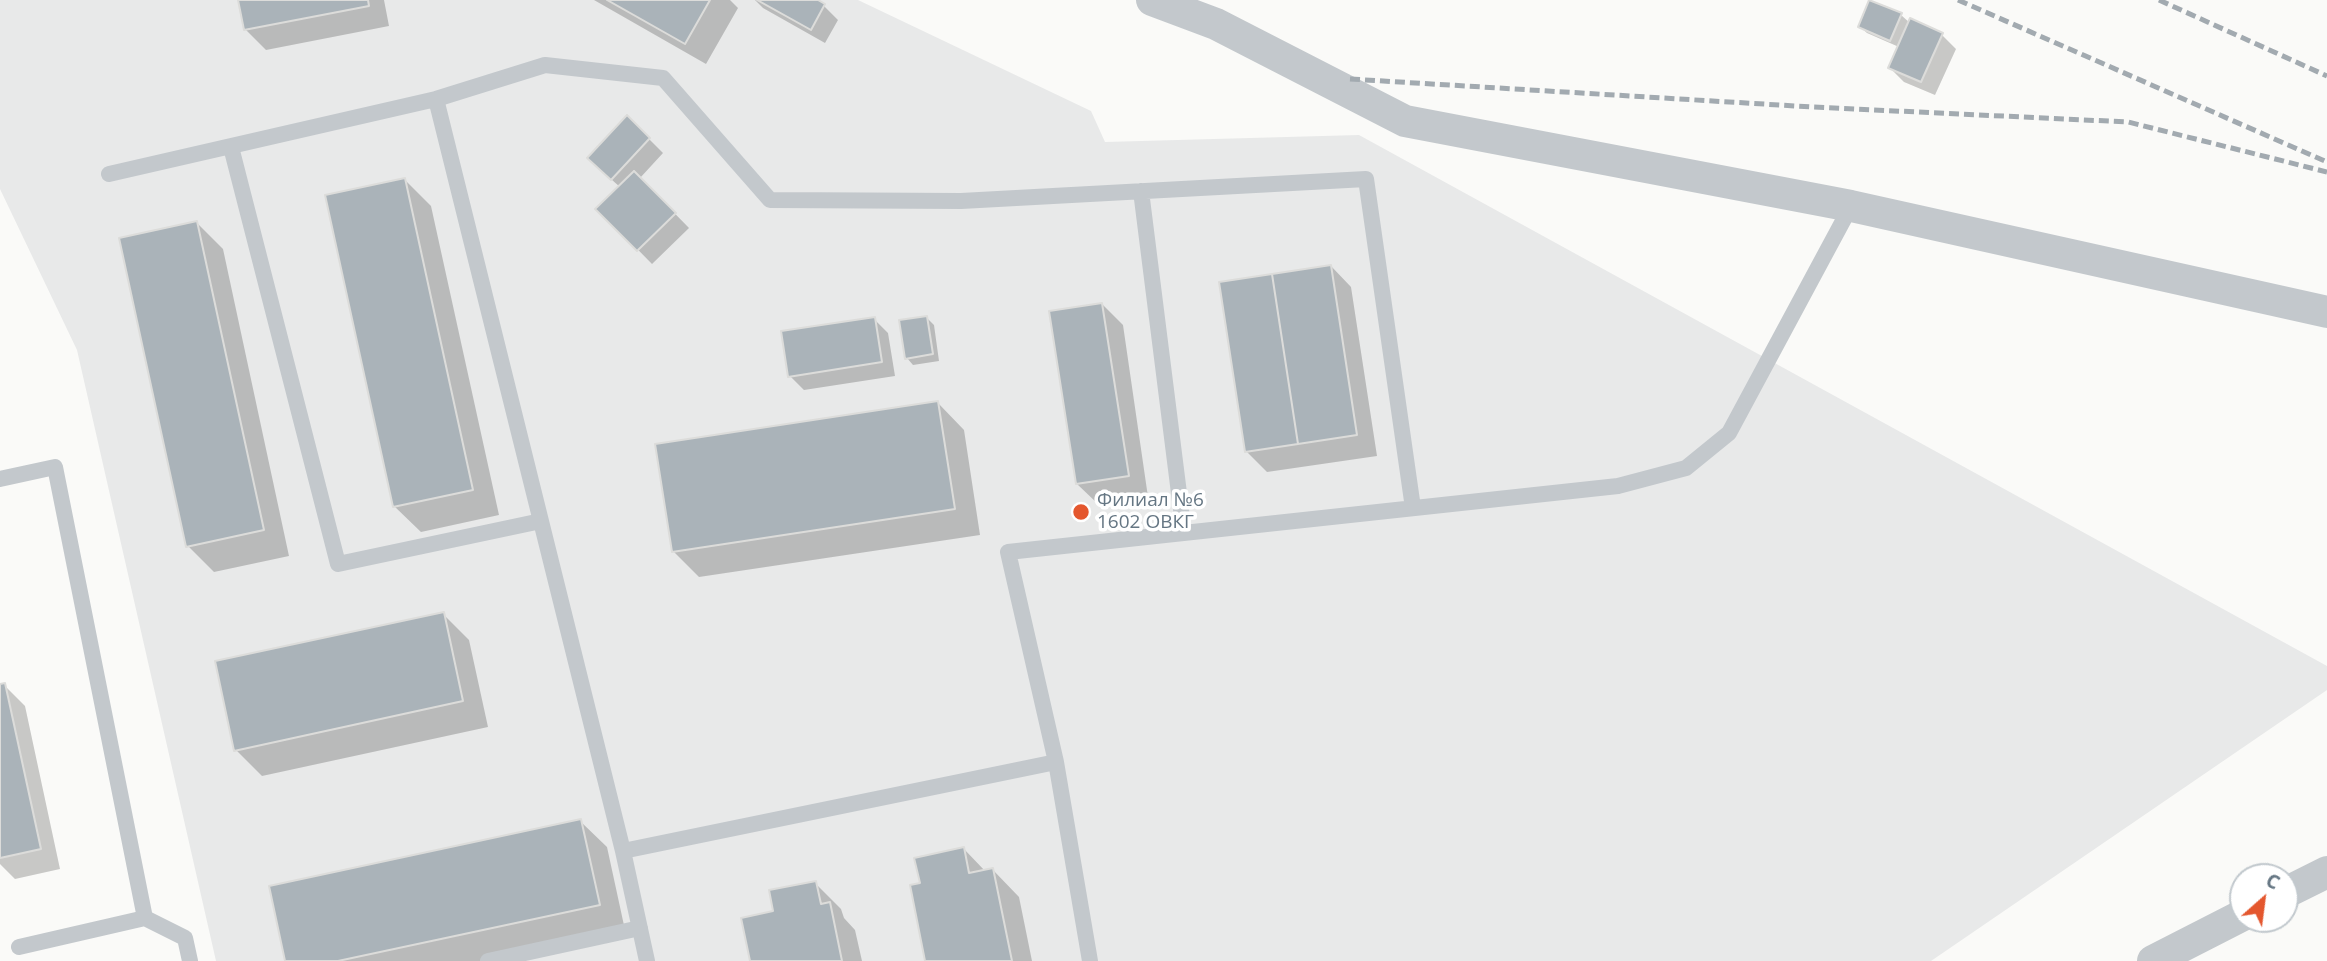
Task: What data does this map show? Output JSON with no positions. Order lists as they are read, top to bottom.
{
  "places": ["Филиал №6 1602 ОВКГ"],
  "north": "top right"
}
